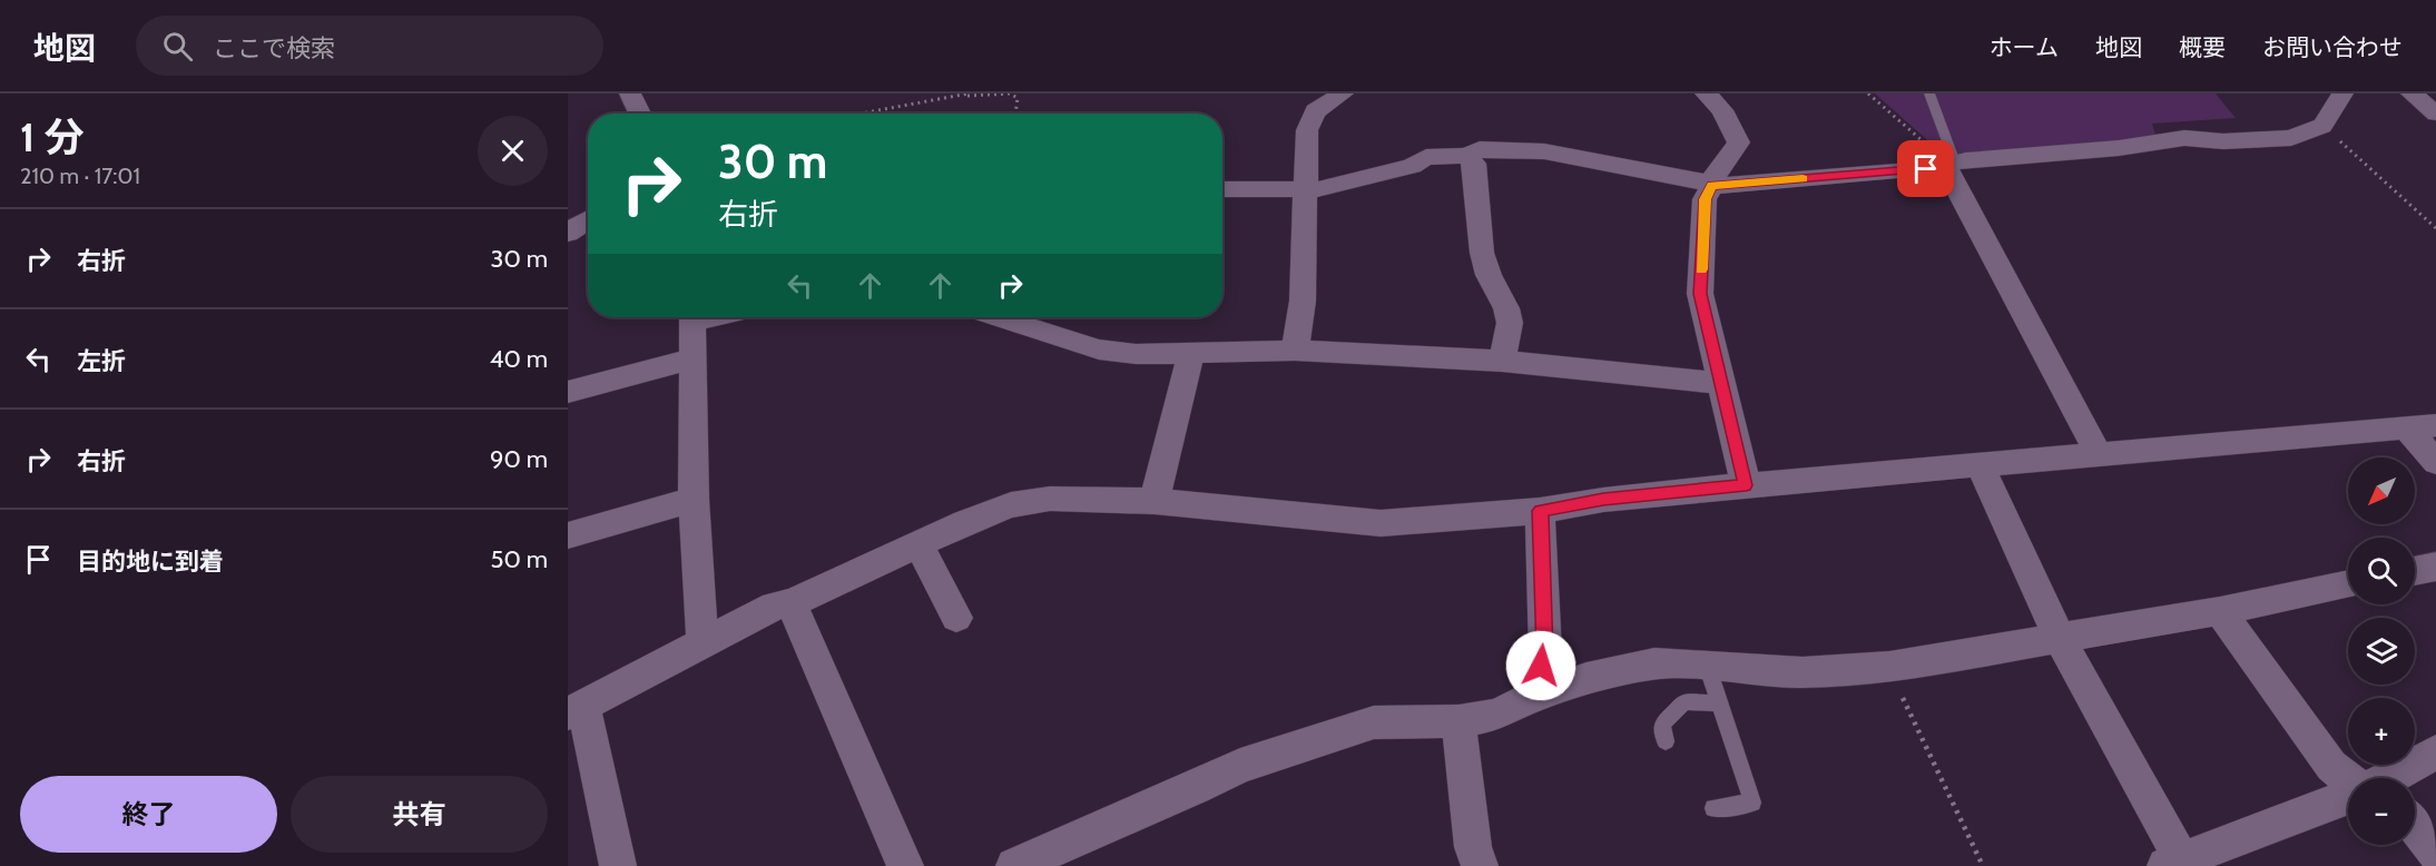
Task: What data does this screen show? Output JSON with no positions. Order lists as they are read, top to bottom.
{
  "north": "bottom left",
  "page": {
    "header": "地図",
    "search": "ここで検索",
    "nav": [
      "ホーム",
      "地図",
      "概要",
      "お問い合わせ"
    ],
    "heading": ["1 分", "210 m · 17:01"],
    "turn": ["30 m", "右折"],
    "list": [
      {
        "name": "右折",
        "value": "30 m"
      },
      {
        "name": "左折",
        "value": "40 m"
      },
      {
        "name": "右折",
        "value": "90 m"
      },
      {
        "name": "目的地に到着",
        "value": "50 m"
      }
    ],
    "map_buttons": ["+", "−"],
    "buttons": ["終了", "共有"]
  }
}
